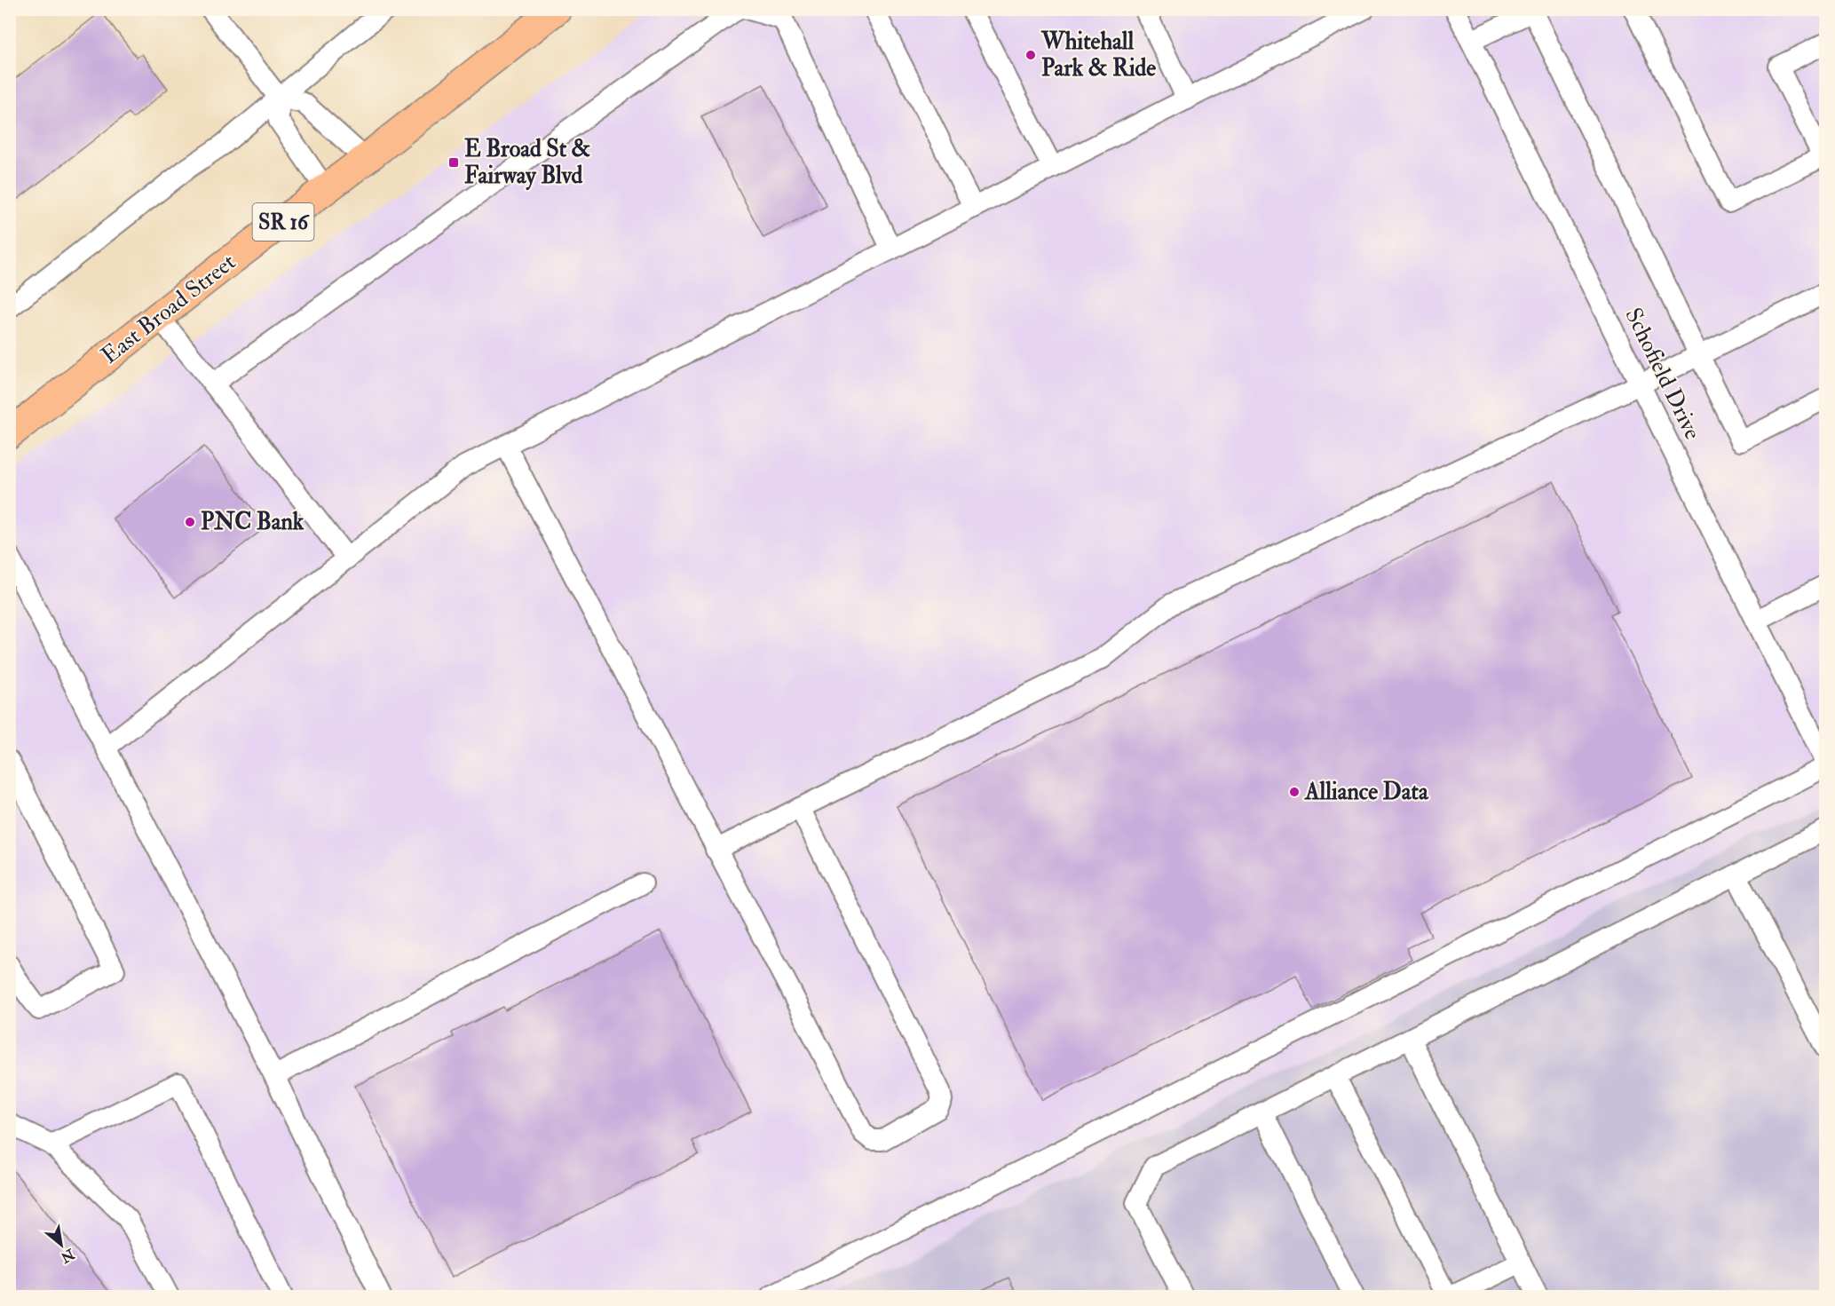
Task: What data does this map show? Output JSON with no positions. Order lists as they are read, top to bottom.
{
  "streets": {
    "main road": ["SR 16", "East Broad Street"],
    "lane": ["Schofield Drive"]
  },
  "places": {
    "other": ["Whitehall Park & Ride", "PNC Bank", "Alliance Data"],
    "transit": ["E Broad St & Fairway Blvd"]
  },
  "north": "bottom right"
}
